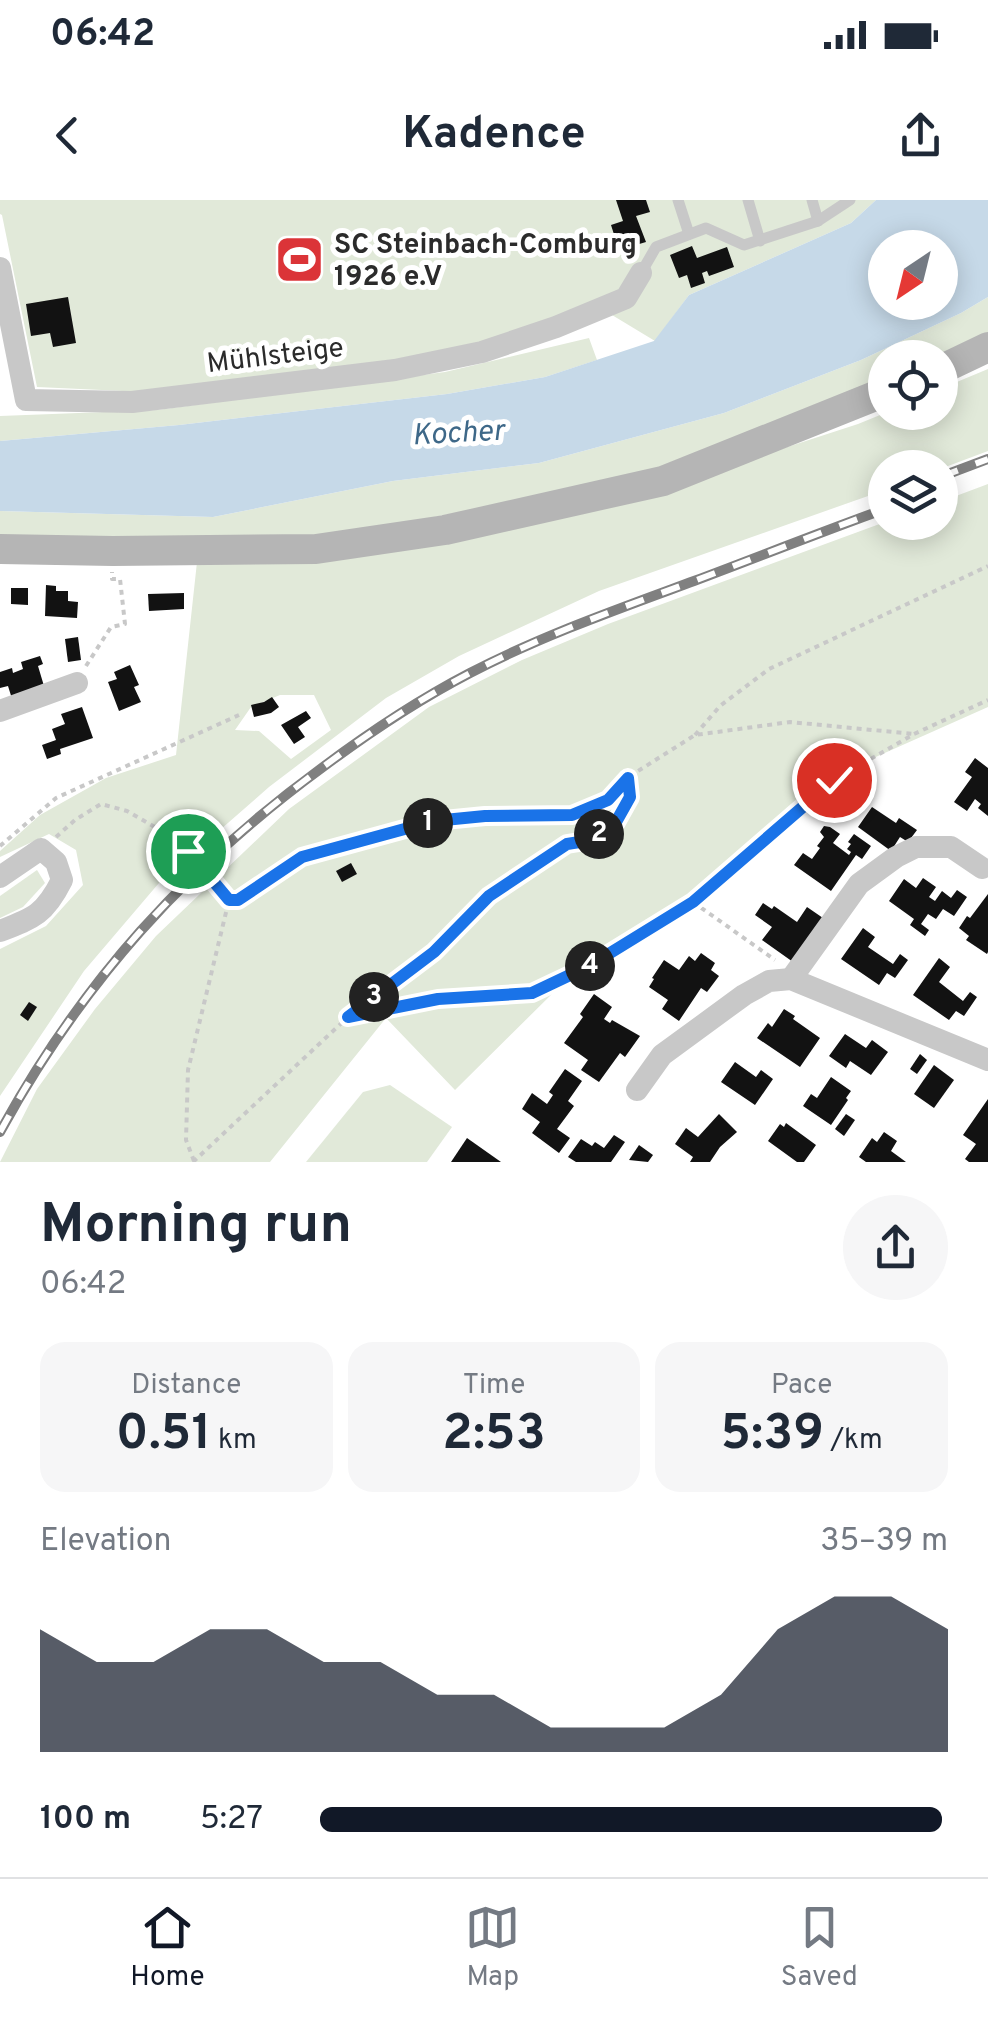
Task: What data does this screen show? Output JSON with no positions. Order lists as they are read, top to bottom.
{
  "streets": {
    "street": ["Mühlsteige"]
  },
  "water": ["Kocher"],
  "places": {
    "sports": ["SC Steinbach-Comburg 1926 e.V"]
  },
  "north": "bottom left",
  "page": {
    "status": "06:42",
    "header": "Kadence",
    "pins": [
      "1",
      "2",
      "4",
      "3"
    ],
    "heading": ["Morning run", "06:42"],
    "stats": [
      ["Distance", "0.51 km"],
      ["Time", "2:53"],
      ["Pace", "5:39 /km"]
    ],
    "chart": ["Elevation", "35–39 m"],
    "list": [
      {
        "name": "100 m",
        "note": "5:27"
      }
    ],
    "tabs": ["Home", "Map", "Saved"]
  }
}
